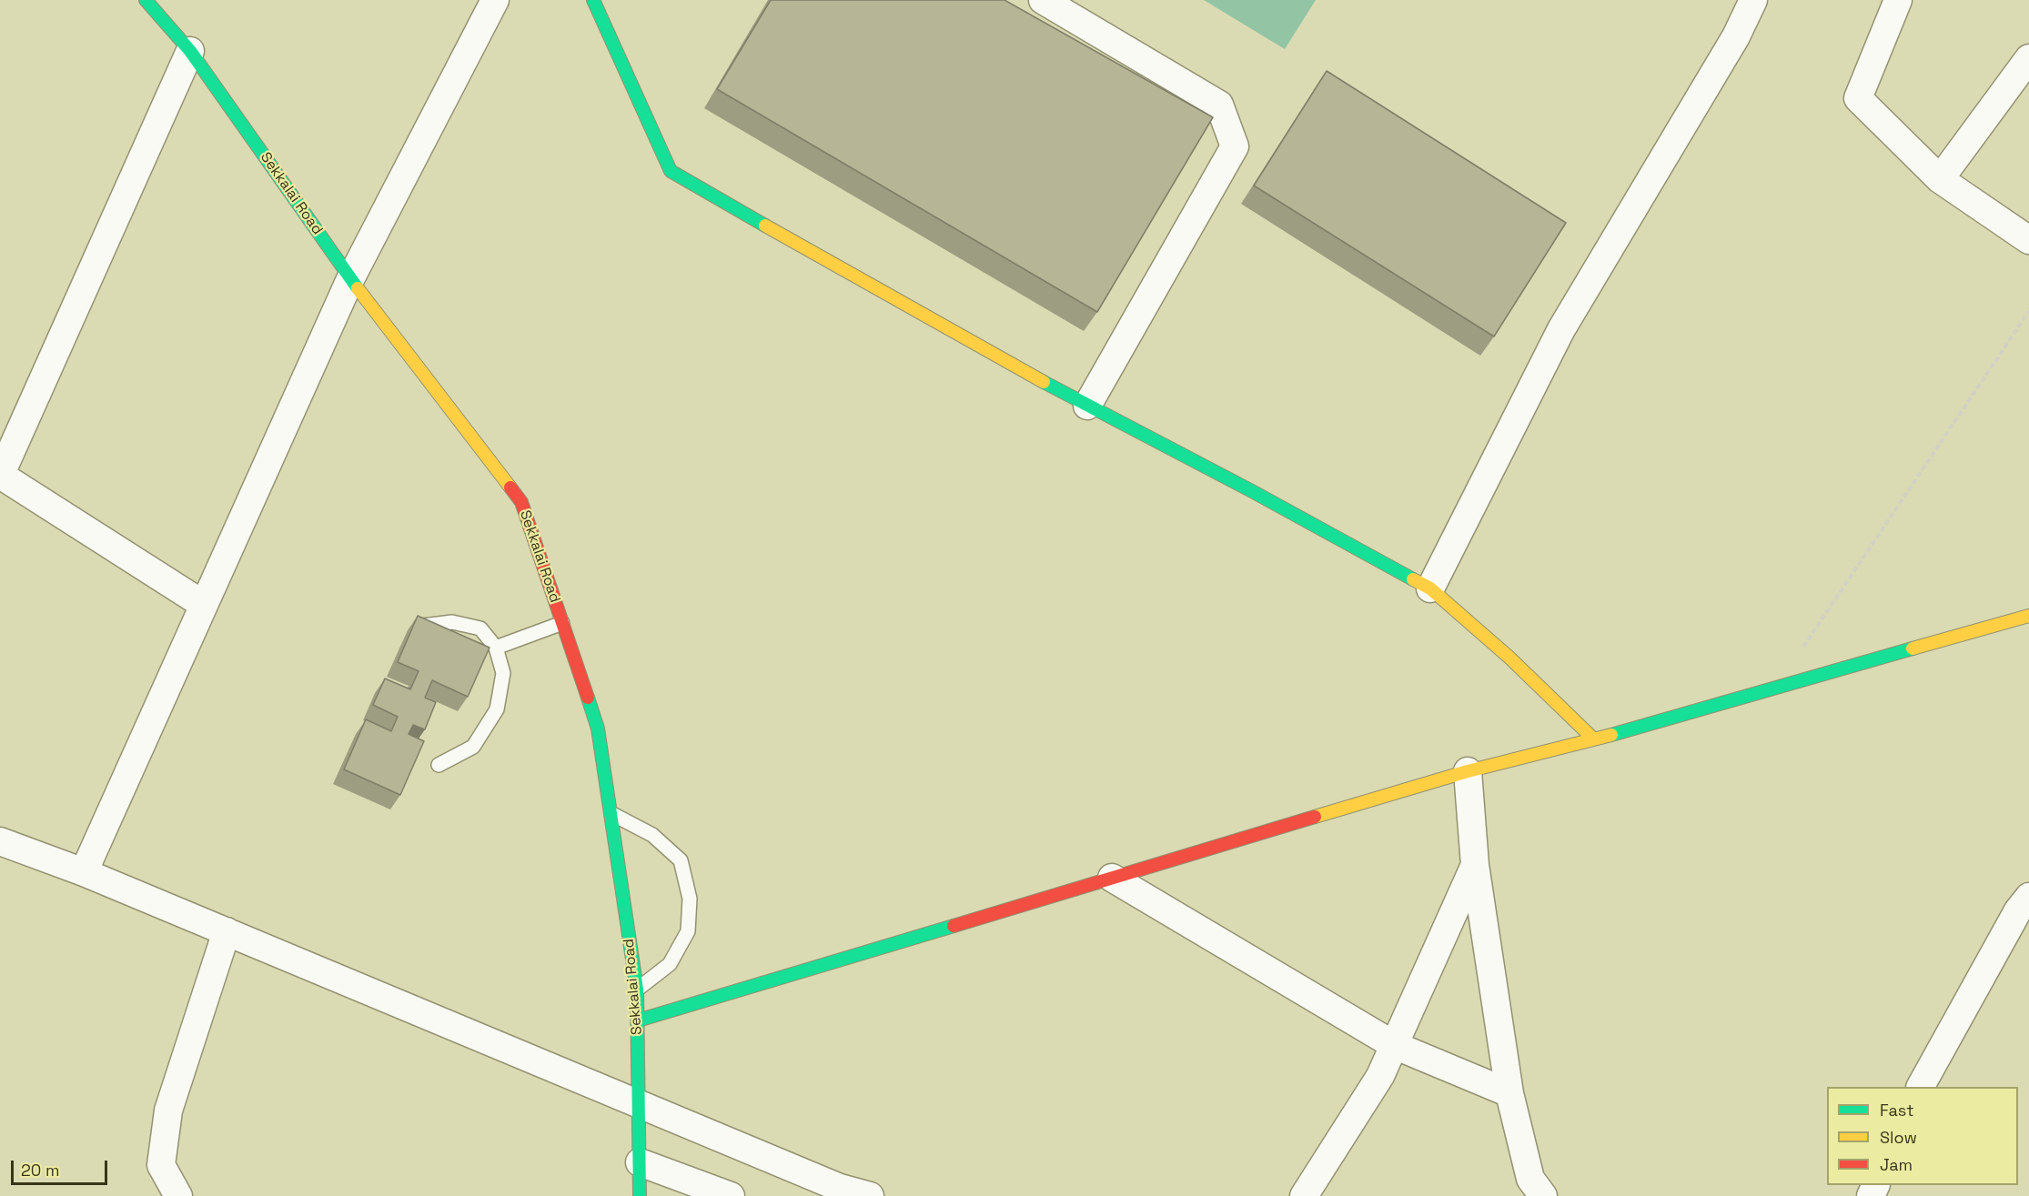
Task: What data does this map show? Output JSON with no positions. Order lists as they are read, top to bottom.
{
  "streets": {
    "street": ["Sekkalai Road"]
  },
  "legend": ["Fast", "Slow", "Jam"],
  "scale_bar": "20 m"
}
